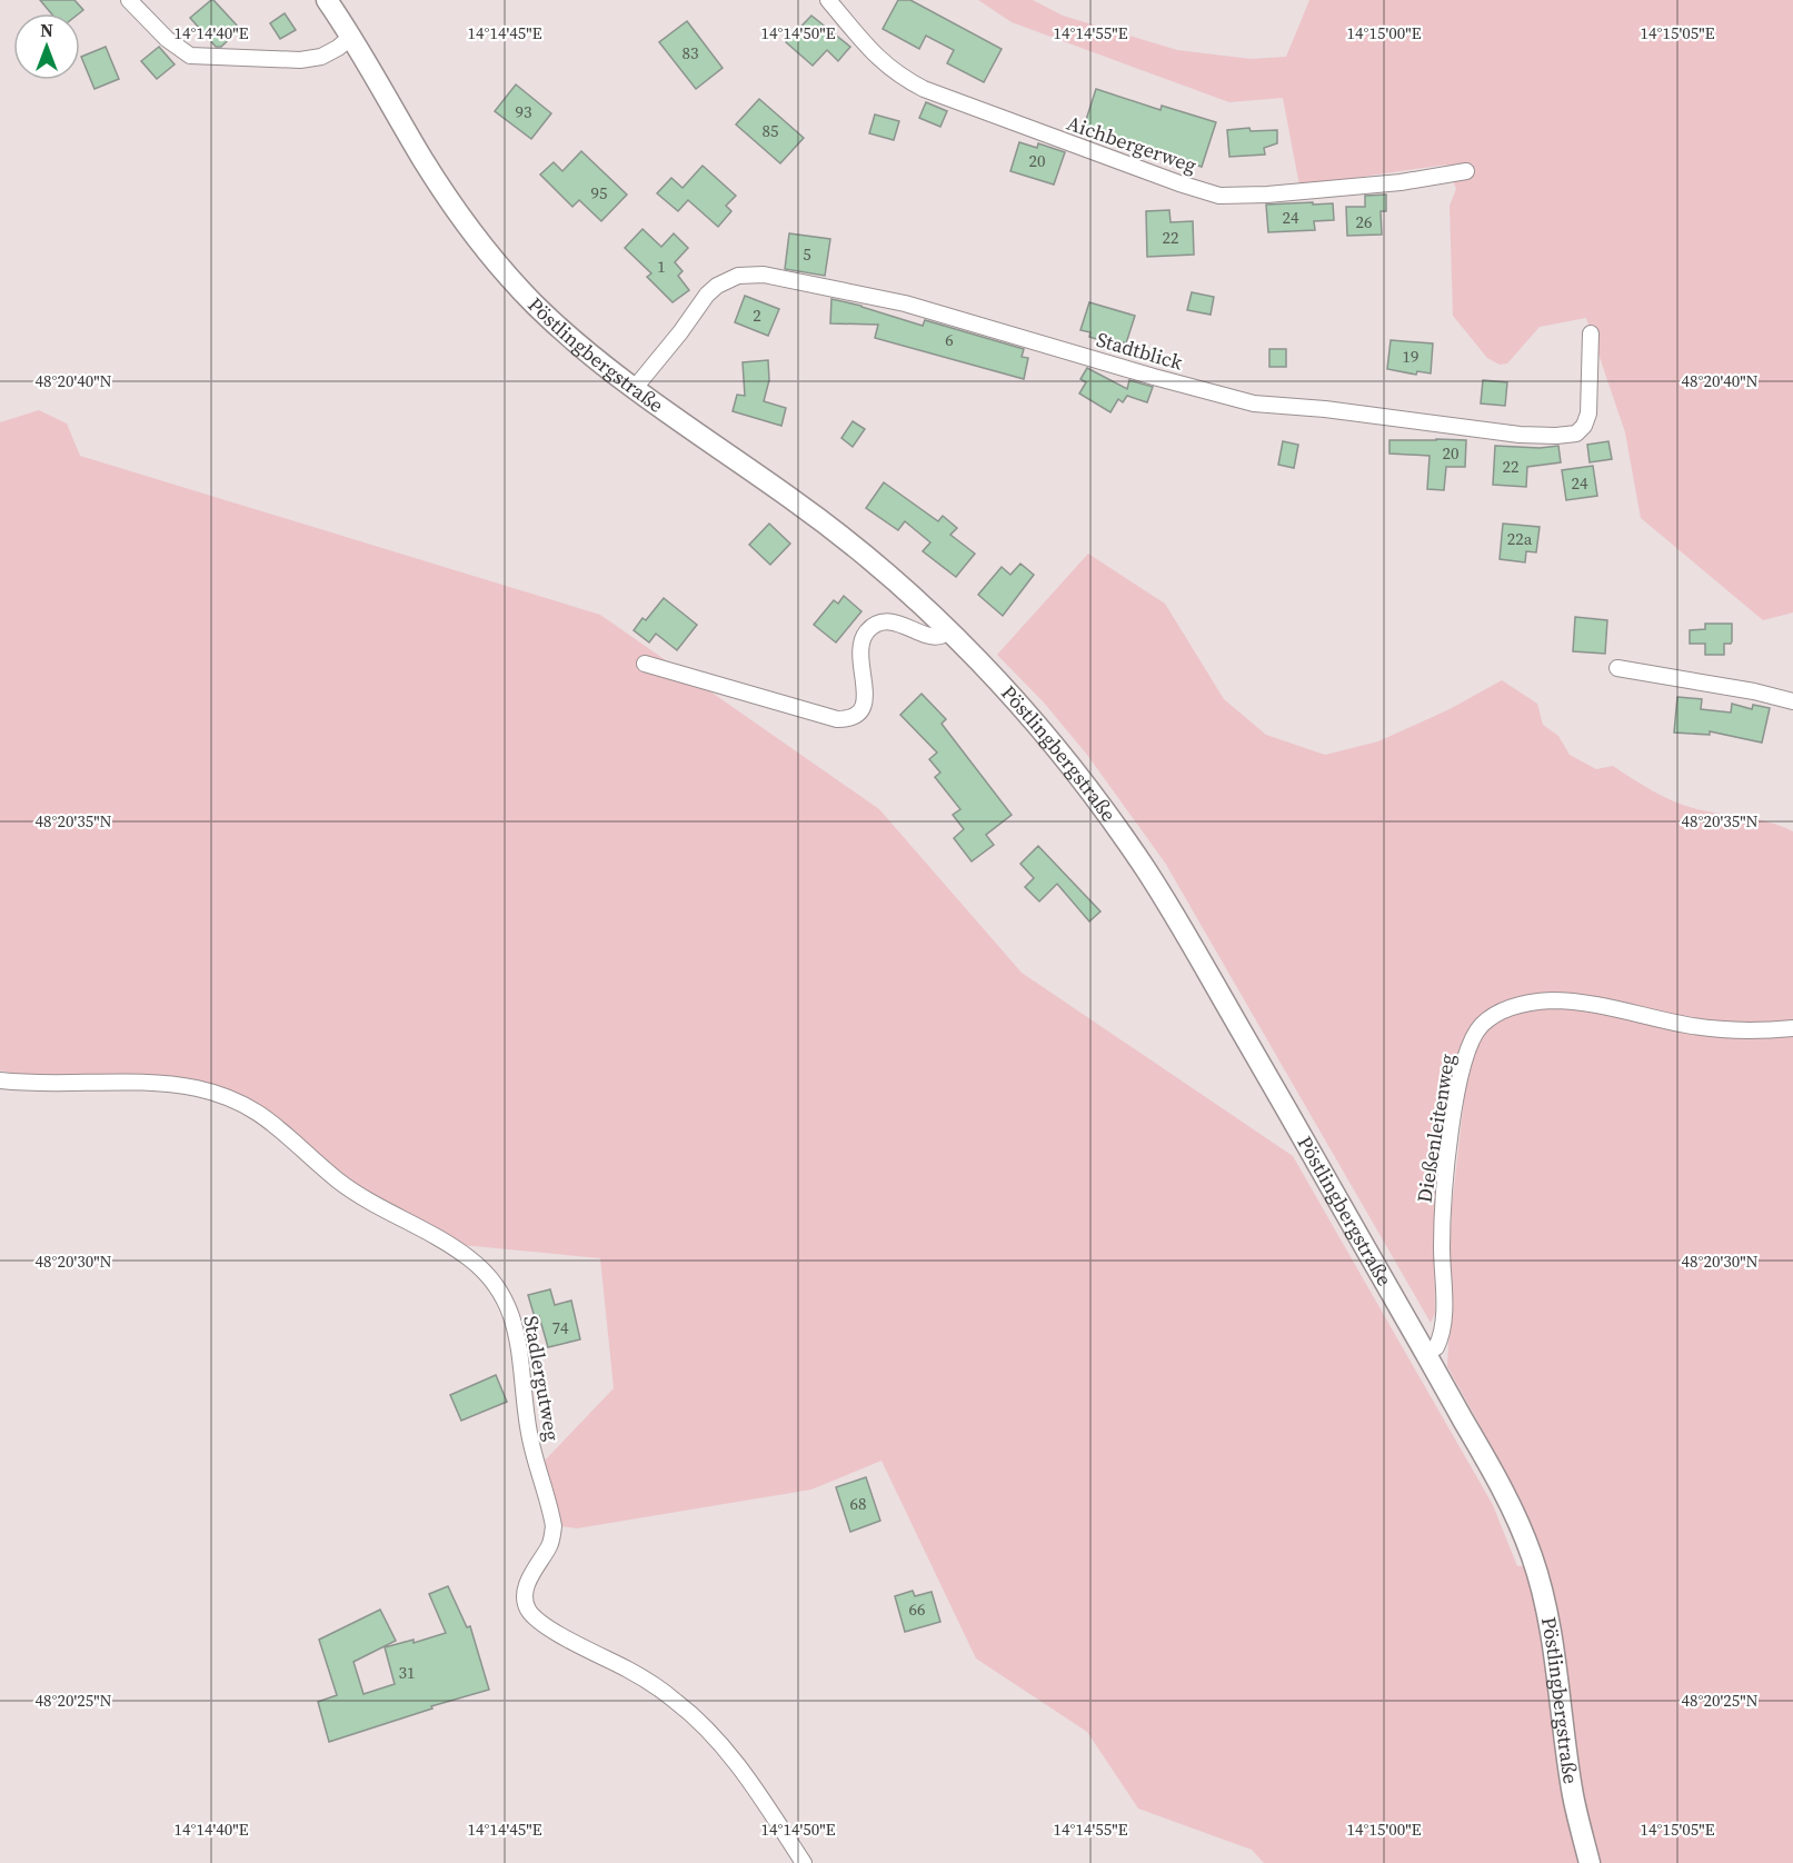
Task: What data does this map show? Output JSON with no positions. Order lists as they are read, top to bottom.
{
  "streets": {
    "main road": ["Pöstlingbergstraße"],
    "street": [
      "Aichbergerweg",
      "Stadtblick",
      "Dießenleitenweg",
      "Stadlergutweg"
    ]
  },
  "crossings": [
    ["Stadtblick", "Pöstlingbergstraße"],
    ["Pöstlingbergstraße", "Dießenleitenweg"]
  ],
  "house_numbers": [
    "83",
    "93",
    "85",
    "20",
    "95",
    "24",
    "26",
    "22",
    "5",
    "1",
    "2",
    "6",
    "19",
    "20",
    "22",
    "24",
    "22a",
    "74",
    "68",
    "66",
    "31"
  ],
  "north": "top",
  "coordinates": [
    "14°14'40\"E",
    "14°14'45\"E",
    "14°14'50\"E",
    "14°14'55\"E",
    "14°15'00\"E",
    "14°15'05\"E",
    "48°20'40\"N",
    "48°20'35\"N",
    "48°20'30\"N",
    "48°20'25\"N"
  ]
}
